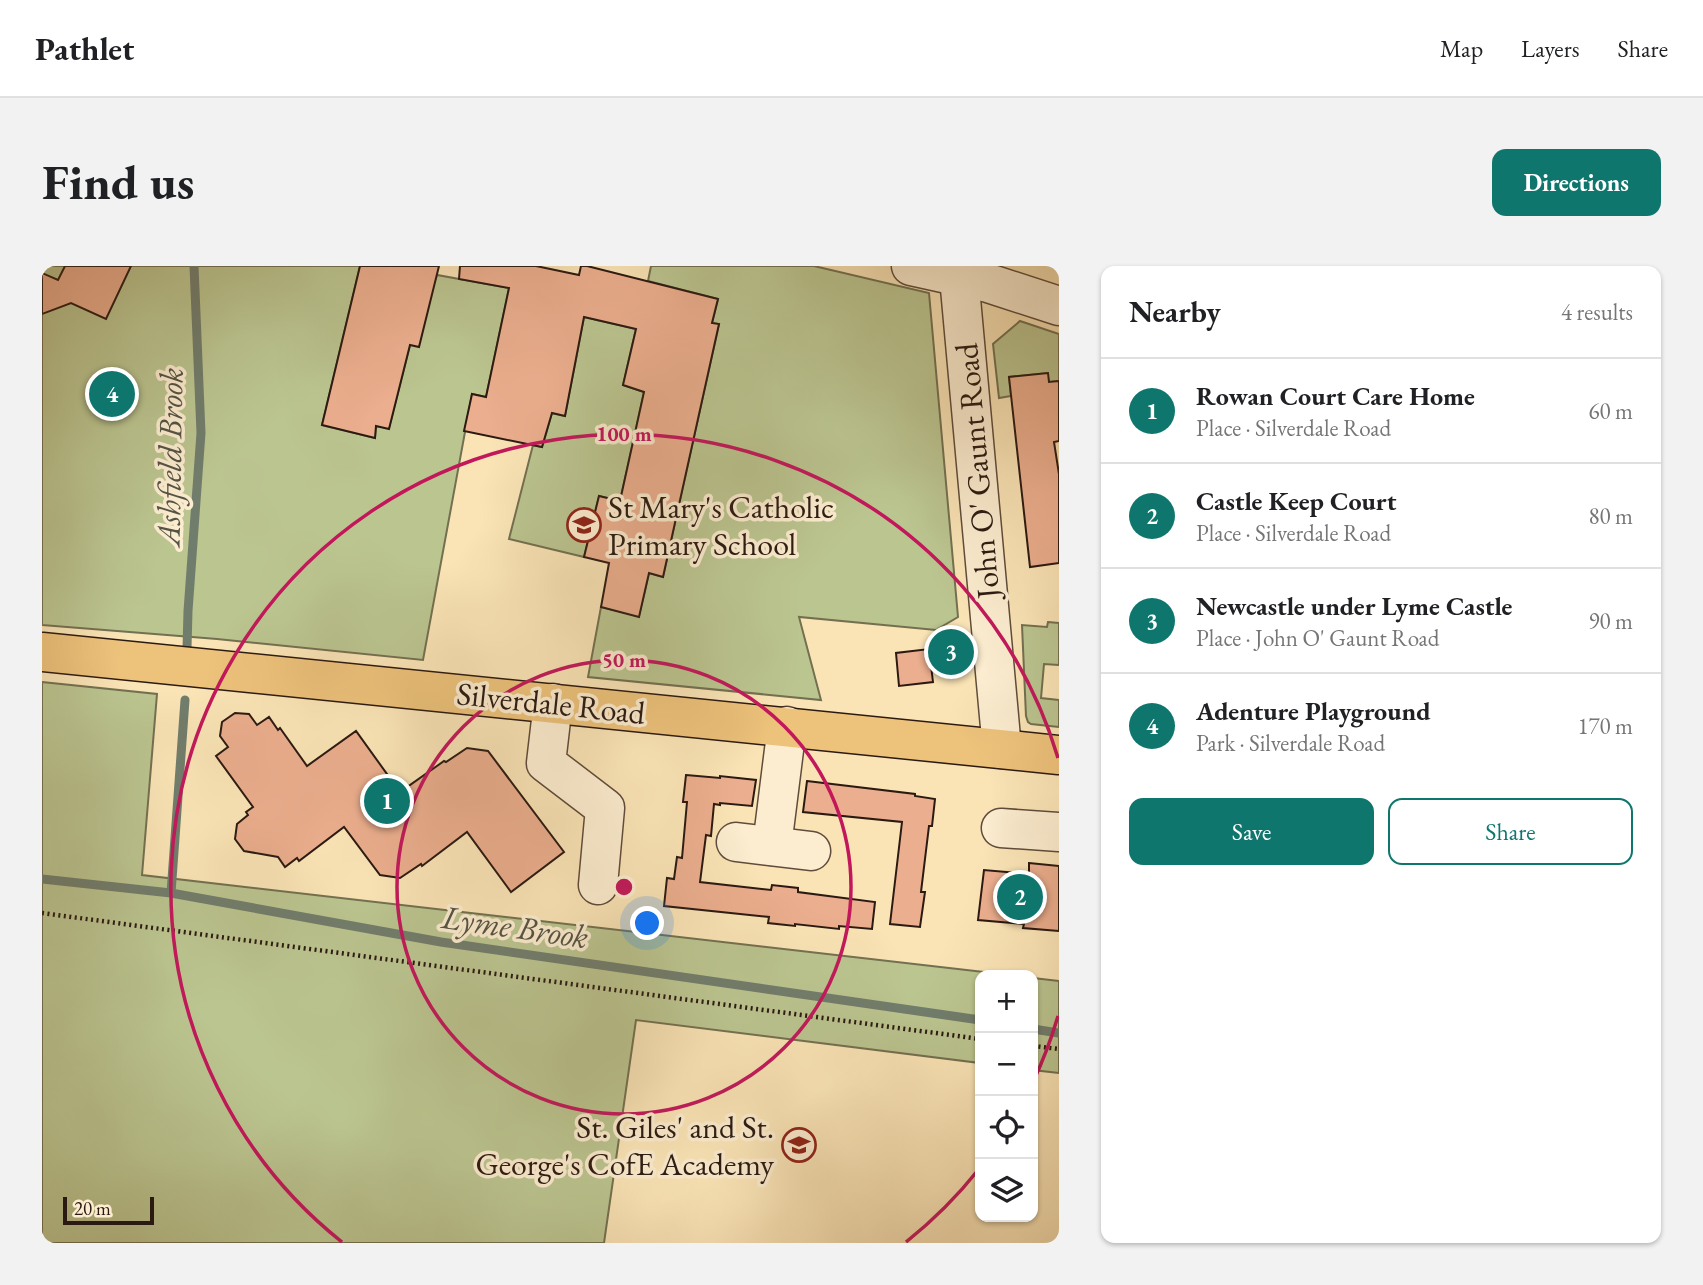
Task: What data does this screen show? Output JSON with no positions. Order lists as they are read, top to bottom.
{
  "streets": {
    "main road": ["Silverdale Road"],
    "street": ["John O' Gaunt Road"]
  },
  "crossings": [
    ["John O' Gaunt Road", "Silverdale Road"]
  ],
  "water": ["Ashfield Brook", "Lyme Brook"],
  "places": {
    "school or university": ["St Mary's Catholic Primary School", "St. Giles' and St. George's CofE Academy"]
  },
  "scale_bar": "20 m",
  "page": {
    "header": "Pathlet",
    "nav": ["Map", "Layers", "Share"],
    "buttons": [
      "Directions",
      ["Save", "Share"]
    ],
    "title": "Find us",
    "heading": ["Nearby", "4 results"],
    "list": [
      {
        "mark": "1",
        "name": "Rowan Court Care Home",
        "note": "Place · Silverdale Road",
        "value": "60 m"
      },
      {
        "mark": "2",
        "name": "Castle Keep Court",
        "note": "Place · Silverdale Road",
        "value": "80 m"
      },
      {
        "mark": "3",
        "name": "Newcastle under Lyme Castle",
        "note": "Place · John O' Gaunt Road",
        "value": "90 m"
      },
      {
        "mark": "4",
        "name": "Adenture Playground",
        "note": "Park · Silverdale Road",
        "value": "170 m"
      }
    ],
    "pins": [
      "4",
      "3",
      "1",
      "2"
    ],
    "map_buttons": ["+", "−"],
    "scale": "20 m"
  },
  "rings": ["100 m", "50 m"]
}
